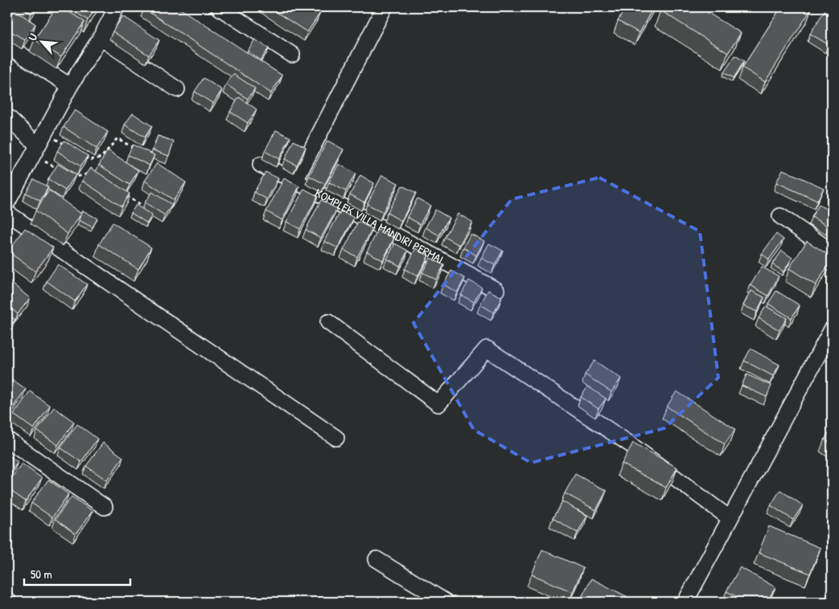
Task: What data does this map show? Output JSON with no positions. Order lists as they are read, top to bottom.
{
  "streets": {
    "street": ["KOMPLEK VILLA MANDIRI PERMAI"]
  },
  "scale_bar": "50 m",
  "north": "top left"
}
